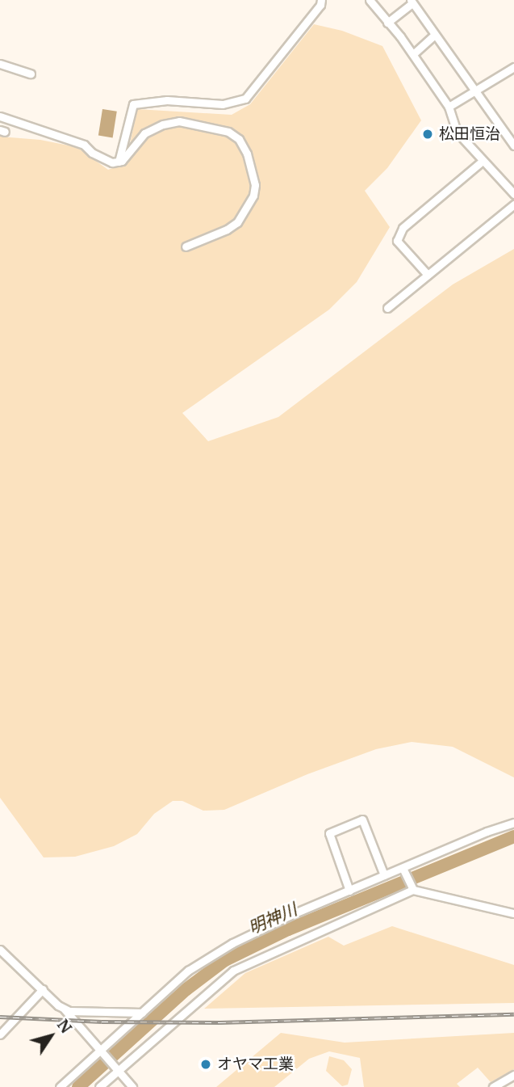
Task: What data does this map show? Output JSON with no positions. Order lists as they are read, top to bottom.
{
  "water": ["明神川"],
  "places": ["松田恒治", "オヤマ工業"],
  "north": "top right"
}
